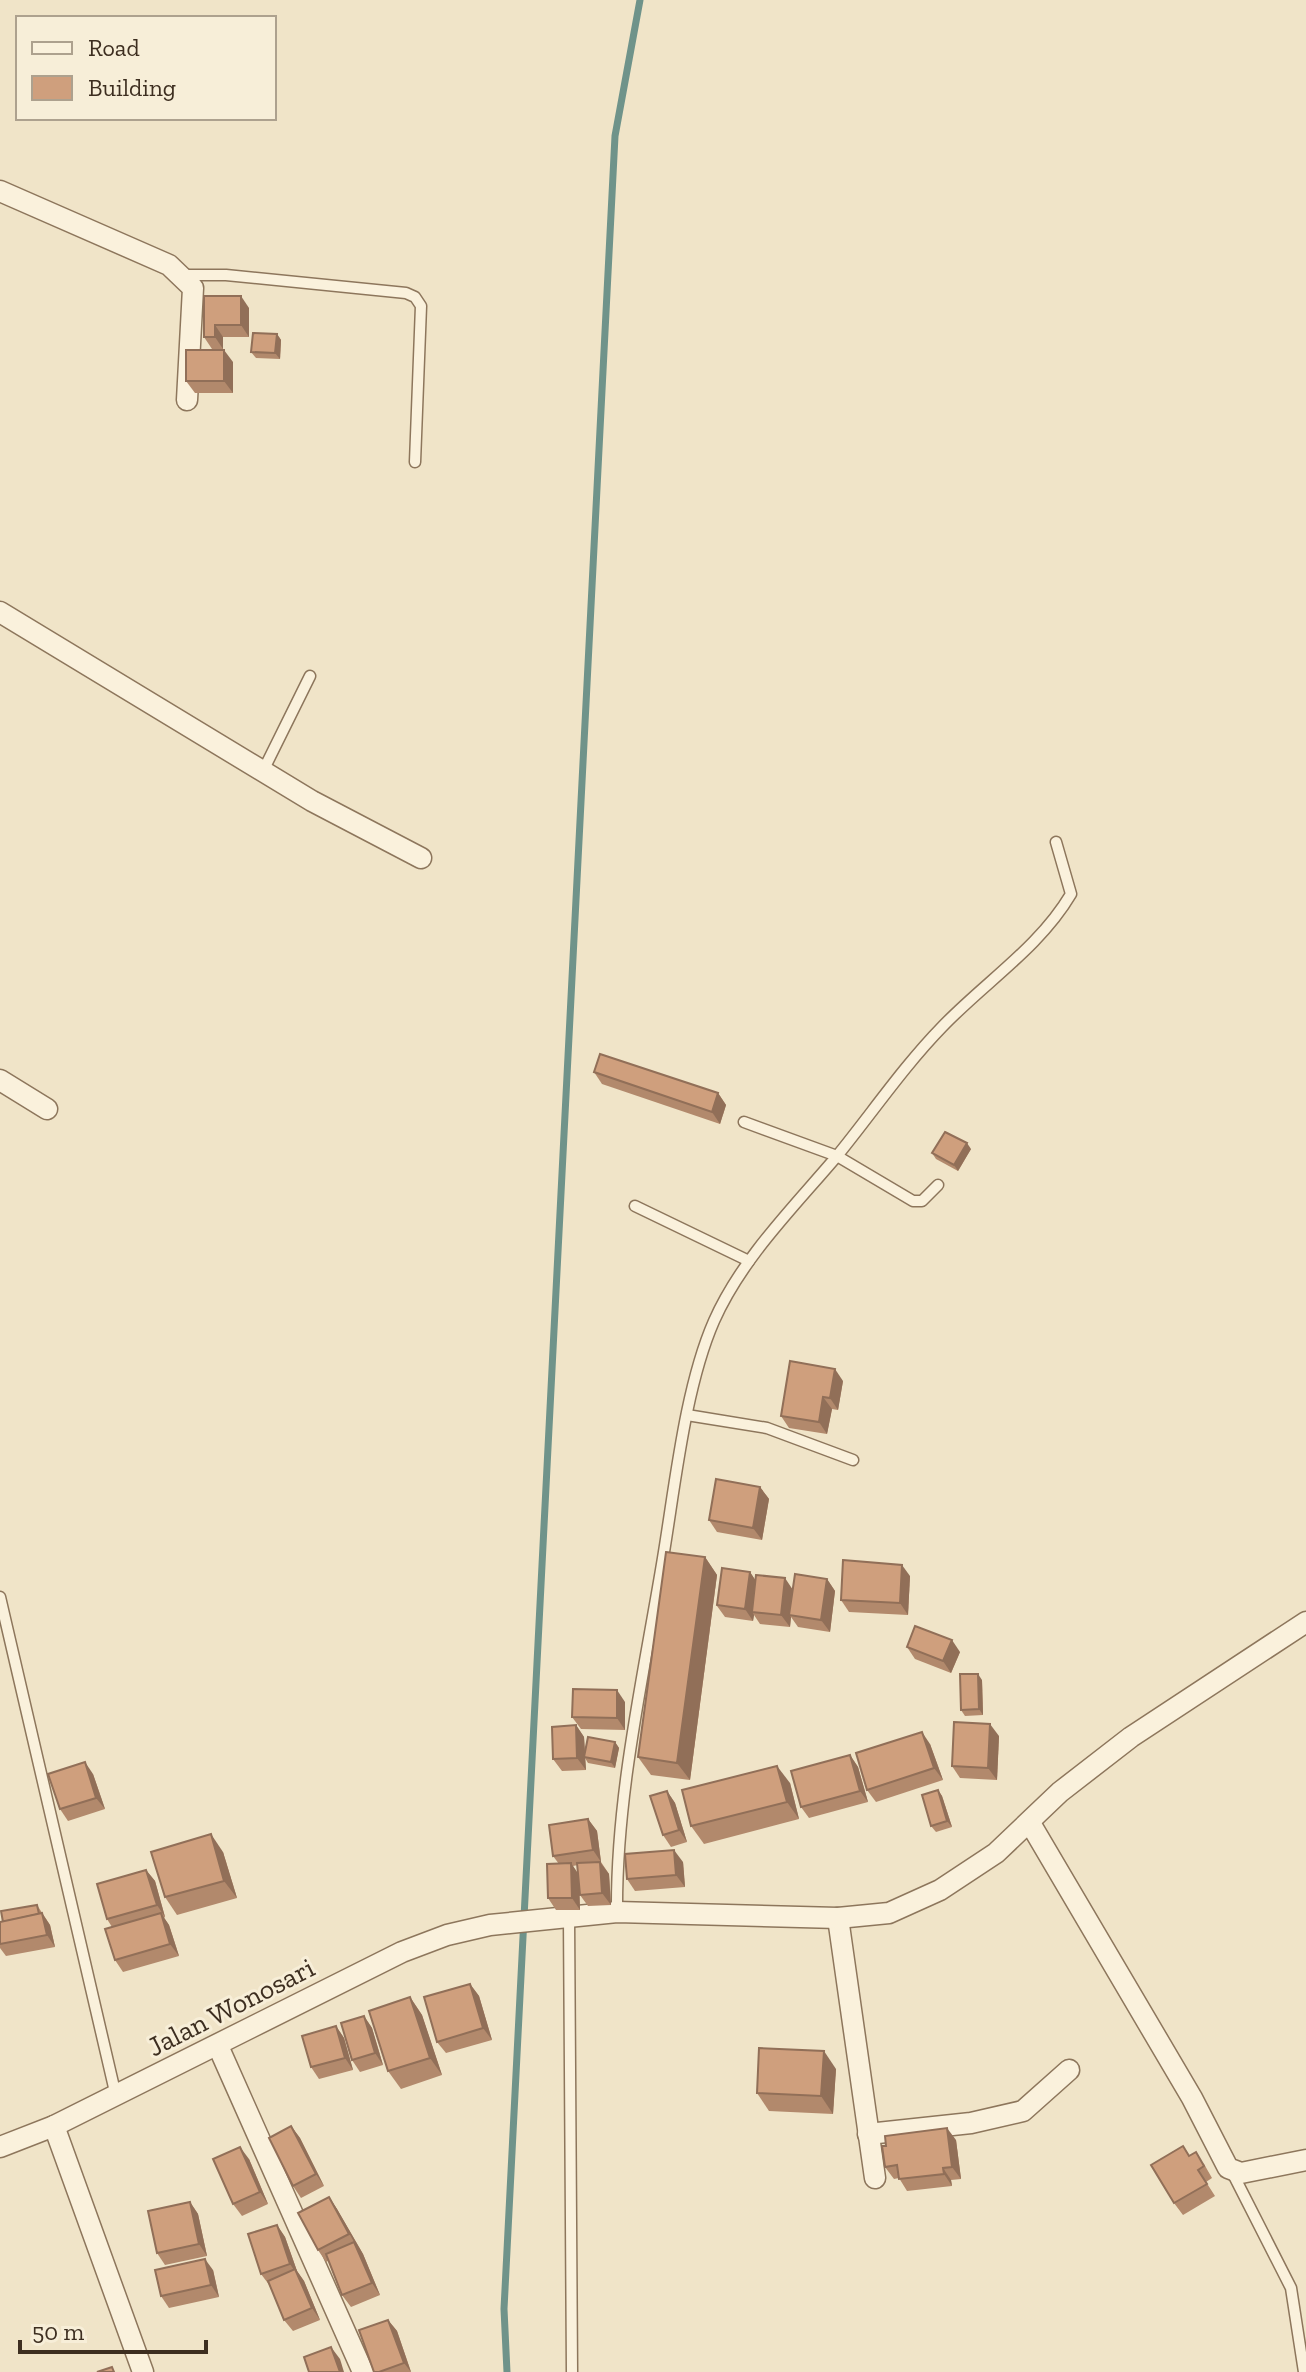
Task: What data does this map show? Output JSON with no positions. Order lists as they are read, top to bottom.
{
  "streets": {
    "street": ["Jalan Wonosari"]
  },
  "legend": ["Road", "Building"],
  "scale_bar": "50 m"
}
